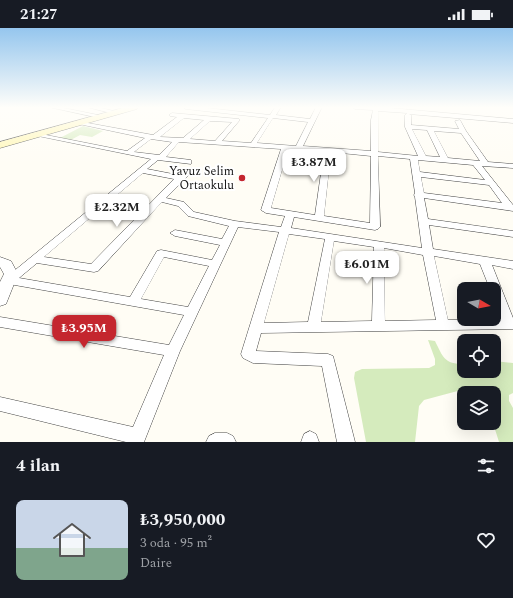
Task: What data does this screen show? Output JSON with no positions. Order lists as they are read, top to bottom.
{
  "places": ["Yavuz Selim Ortaokulu"],
  "north": "right",
  "page": {
    "status": "21:27",
    "price": [
      "₺3.87M",
      "₺2.32M",
      "₺6.01M",
      "₺3.95M"
    ],
    "heading": "4 ilan",
    "list": [
      {
        "name": "₺3,950,000",
        "note": "3 oda · 95 m² · Daire"
      }
    ]
  }
}
